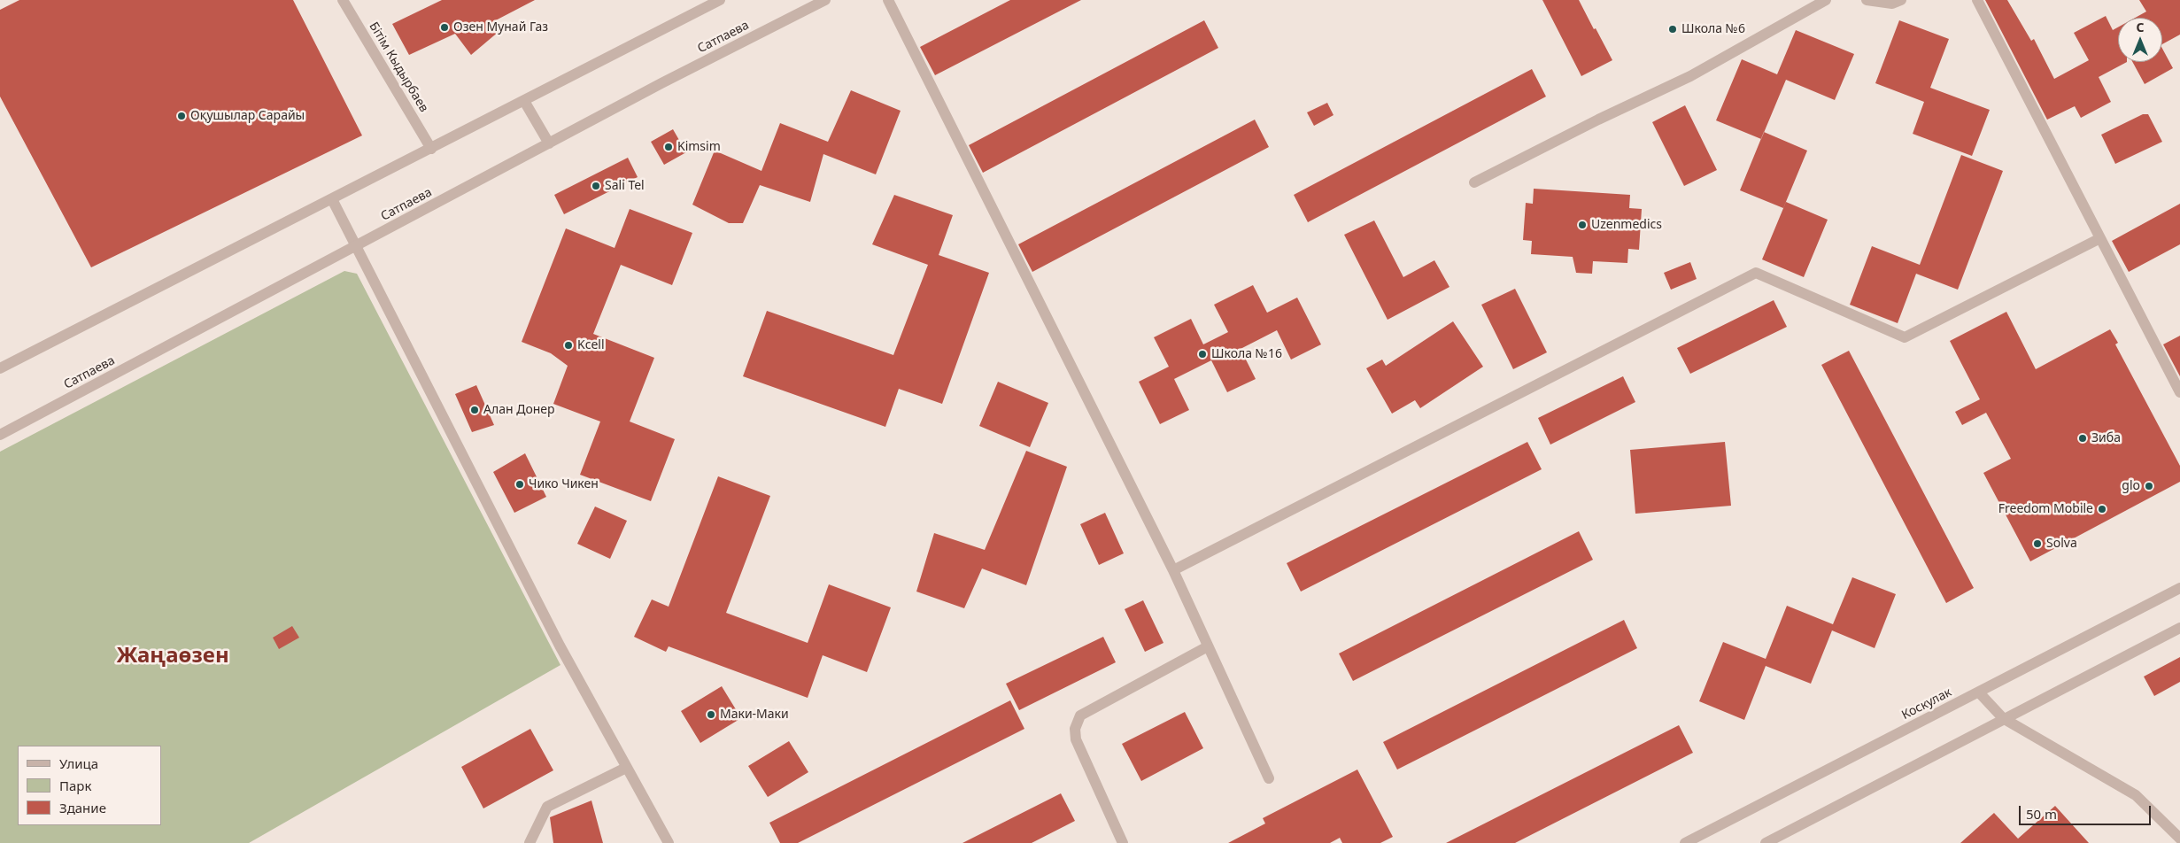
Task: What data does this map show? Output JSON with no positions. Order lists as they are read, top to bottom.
{
  "streets": {
    "street": ["Сатпаева", "Бiтiм Кыдырбаев", "Коскулак"]
  },
  "districts": ["Жаңаөзен"],
  "places": [
    "Озен Мунай Газ",
    "Школа №6",
    "Оқушылар Сарайы",
    "Kimsim",
    "Sali Tel",
    "Uzenmedics",
    "Kcell",
    "Школа №16",
    "Алан Донер",
    "Зиба",
    "Чико Чикен",
    "glo",
    "Freedom Mobile",
    "Solva",
    "Маки-Маки"
  ],
  "legend": ["Улица", "Парк", "Здание"],
  "scale_bar": "50 m",
  "north": "top"
}
